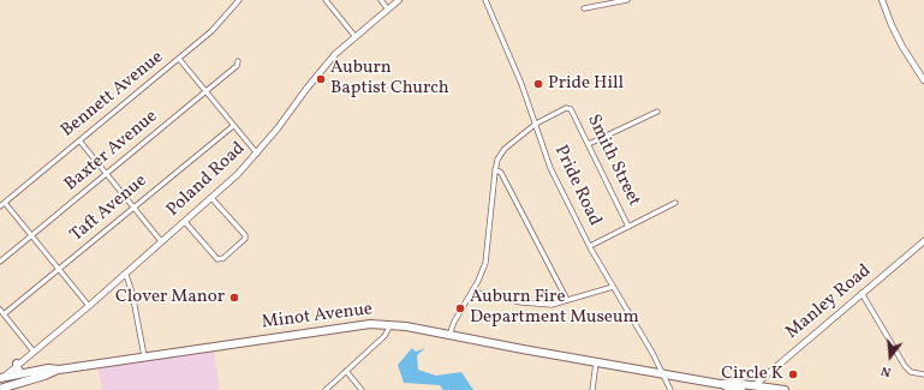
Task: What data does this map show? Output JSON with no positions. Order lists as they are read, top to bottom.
{
  "streets": {
    "main road": ["Minot Avenue"],
    "street": [
      "Bennett Avenue",
      "Baxter Avenue",
      "Smith Street",
      "Poland Road",
      "Pride Road",
      "Taft Avenue",
      "Manley Road"
    ]
  },
  "crossings": [
    ["Smith Street", "Pride Road"],
    ["Poland Road", "Minot Avenue"],
    ["Pride Road", "Minot Avenue"],
    ["Manley Road", "Minot Avenue"]
  ],
  "places": [
    "Auburn Baptist Church",
    "Pride Hill",
    "Clover Manor",
    "Auburn Fire Department Museum",
    "Circle K"
  ],
  "north": "bottom"
}
